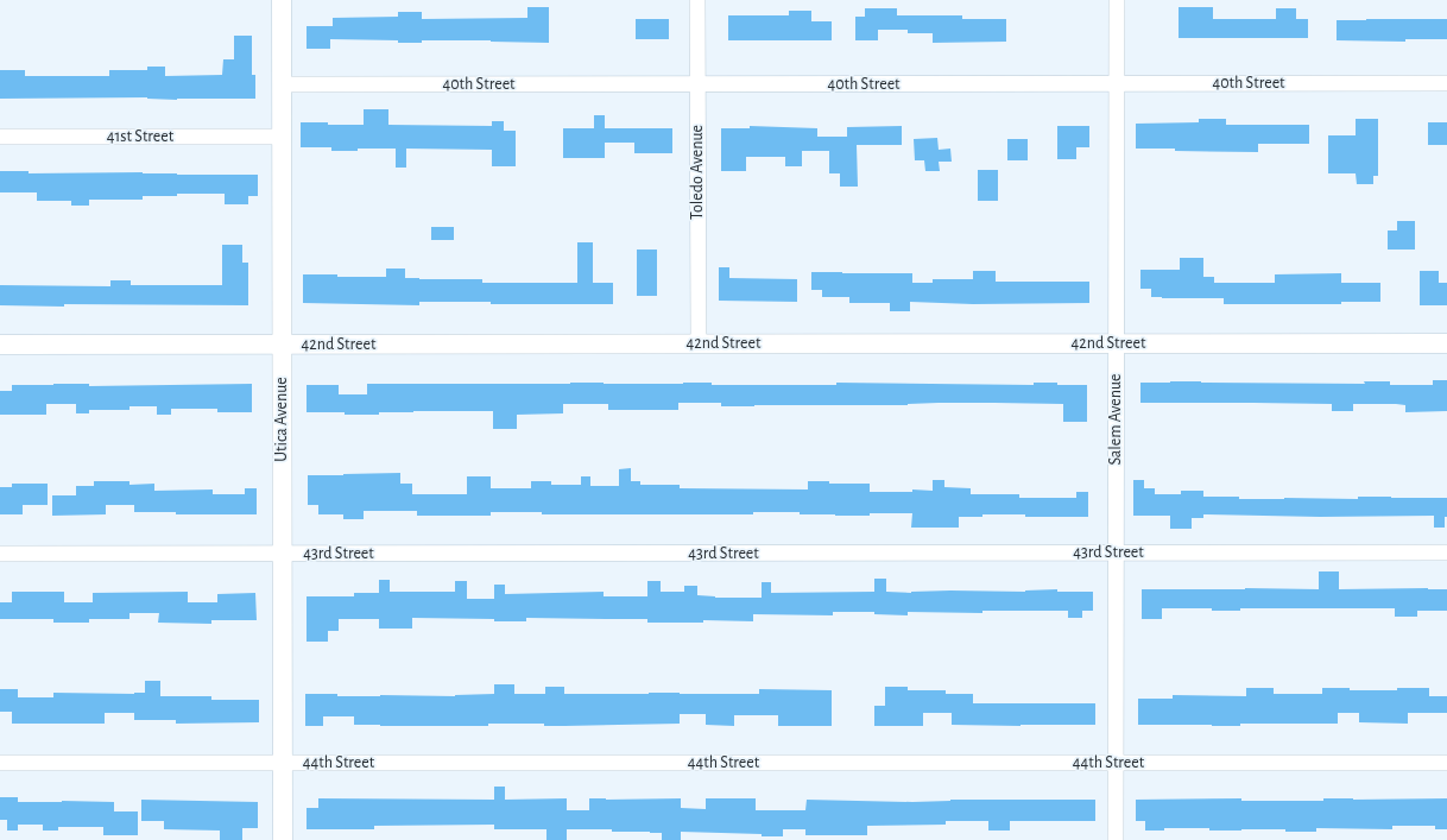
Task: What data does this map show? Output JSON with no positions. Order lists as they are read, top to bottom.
{
  "streets": {
    "street": [
      "40th Street",
      "41st Street",
      "Toledo Avenue",
      "42nd Street",
      "Utica Avenue",
      "Salem Avenue",
      "43rd Street",
      "44th Street"
    ]
  },
  "crossings": [
    ["40th Street", "Toledo Avenue"],
    ["40th Street", "Utica Avenue"],
    ["40th Street", "Salem Avenue"],
    ["41st Street", "Utica Avenue"],
    ["Toledo Avenue", "42nd Street"],
    ["42nd Street", "Utica Avenue"],
    ["42nd Street", "Salem Avenue"],
    ["Utica Avenue", "43rd Street"],
    ["Utica Avenue", "44th Street"],
    ["Salem Avenue", "43rd Street"],
    ["Salem Avenue", "44th Street"]
  ]
}
